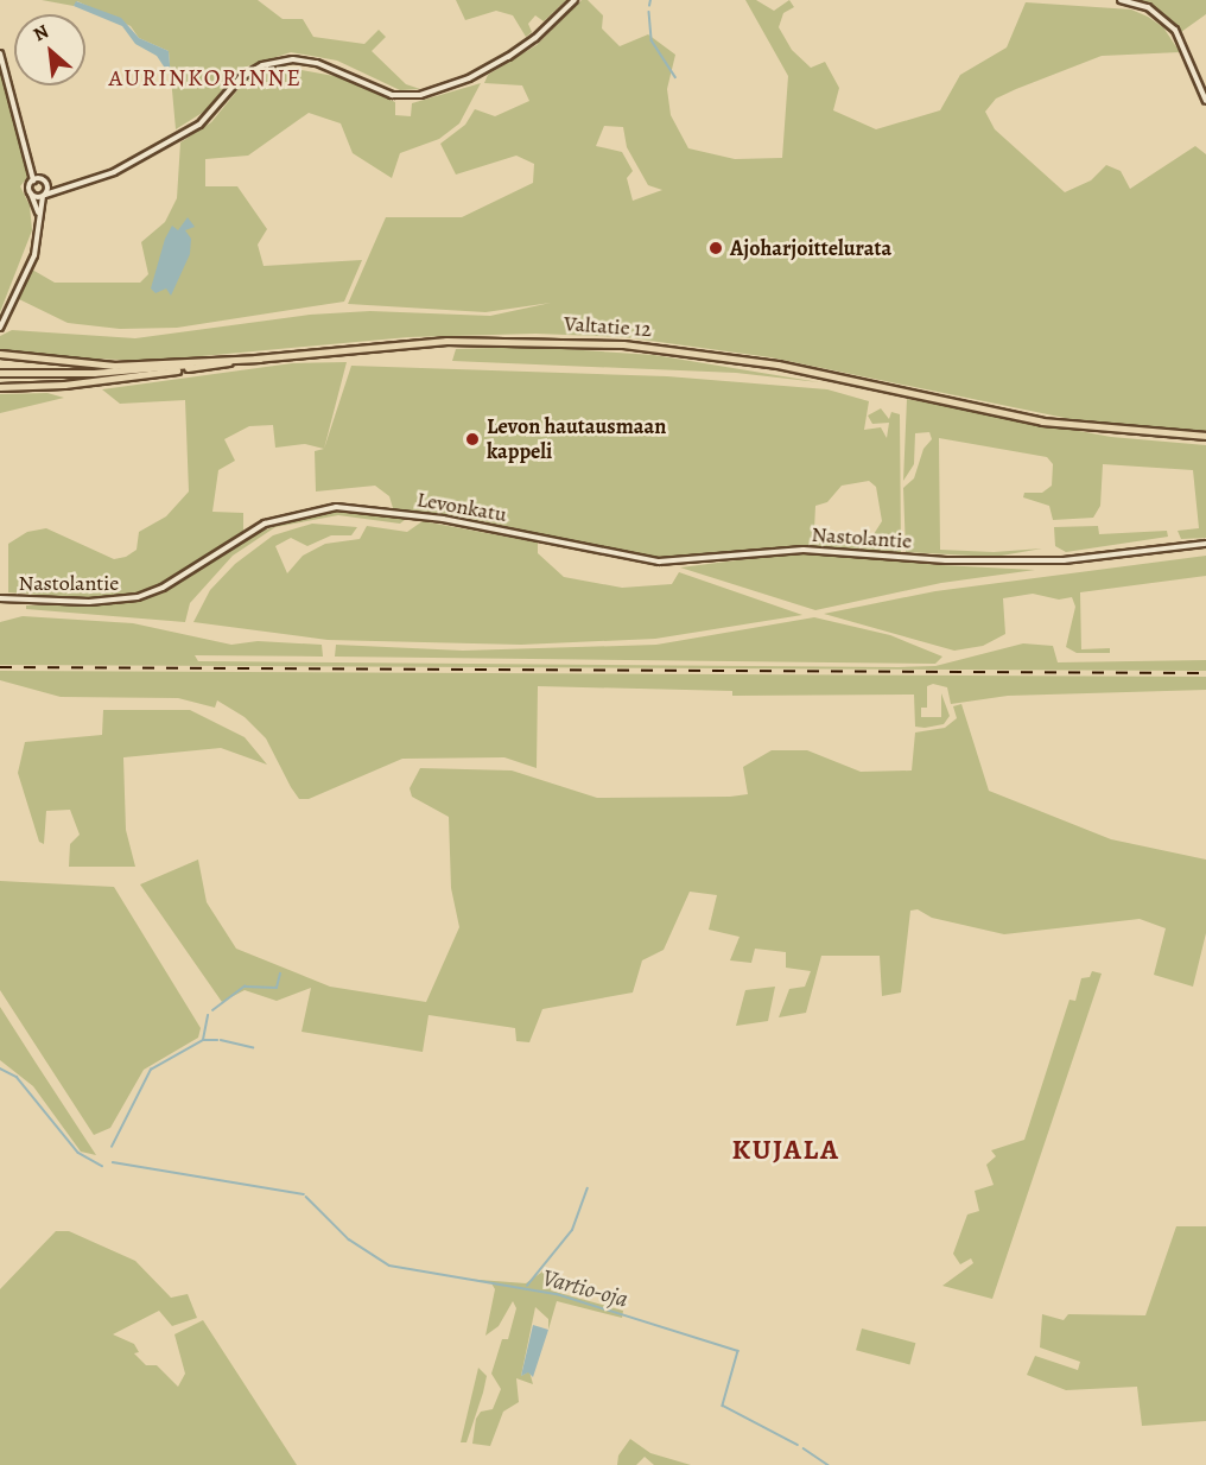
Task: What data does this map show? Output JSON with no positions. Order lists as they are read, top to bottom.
{
  "streets": {
    "highway": ["Valtatie 12"],
    "main road": ["Levonkatu", "Nastolantie"]
  },
  "crossings": [
    ["Levonkatu", "Nastolantie"]
  ],
  "districts": ["AURINKORINNE", "KUJALA"],
  "water": ["Vartio-oja"],
  "places": ["Ajoharjoittelurata", "Levon hautausmaan kappeli"],
  "north": "top left"
}
